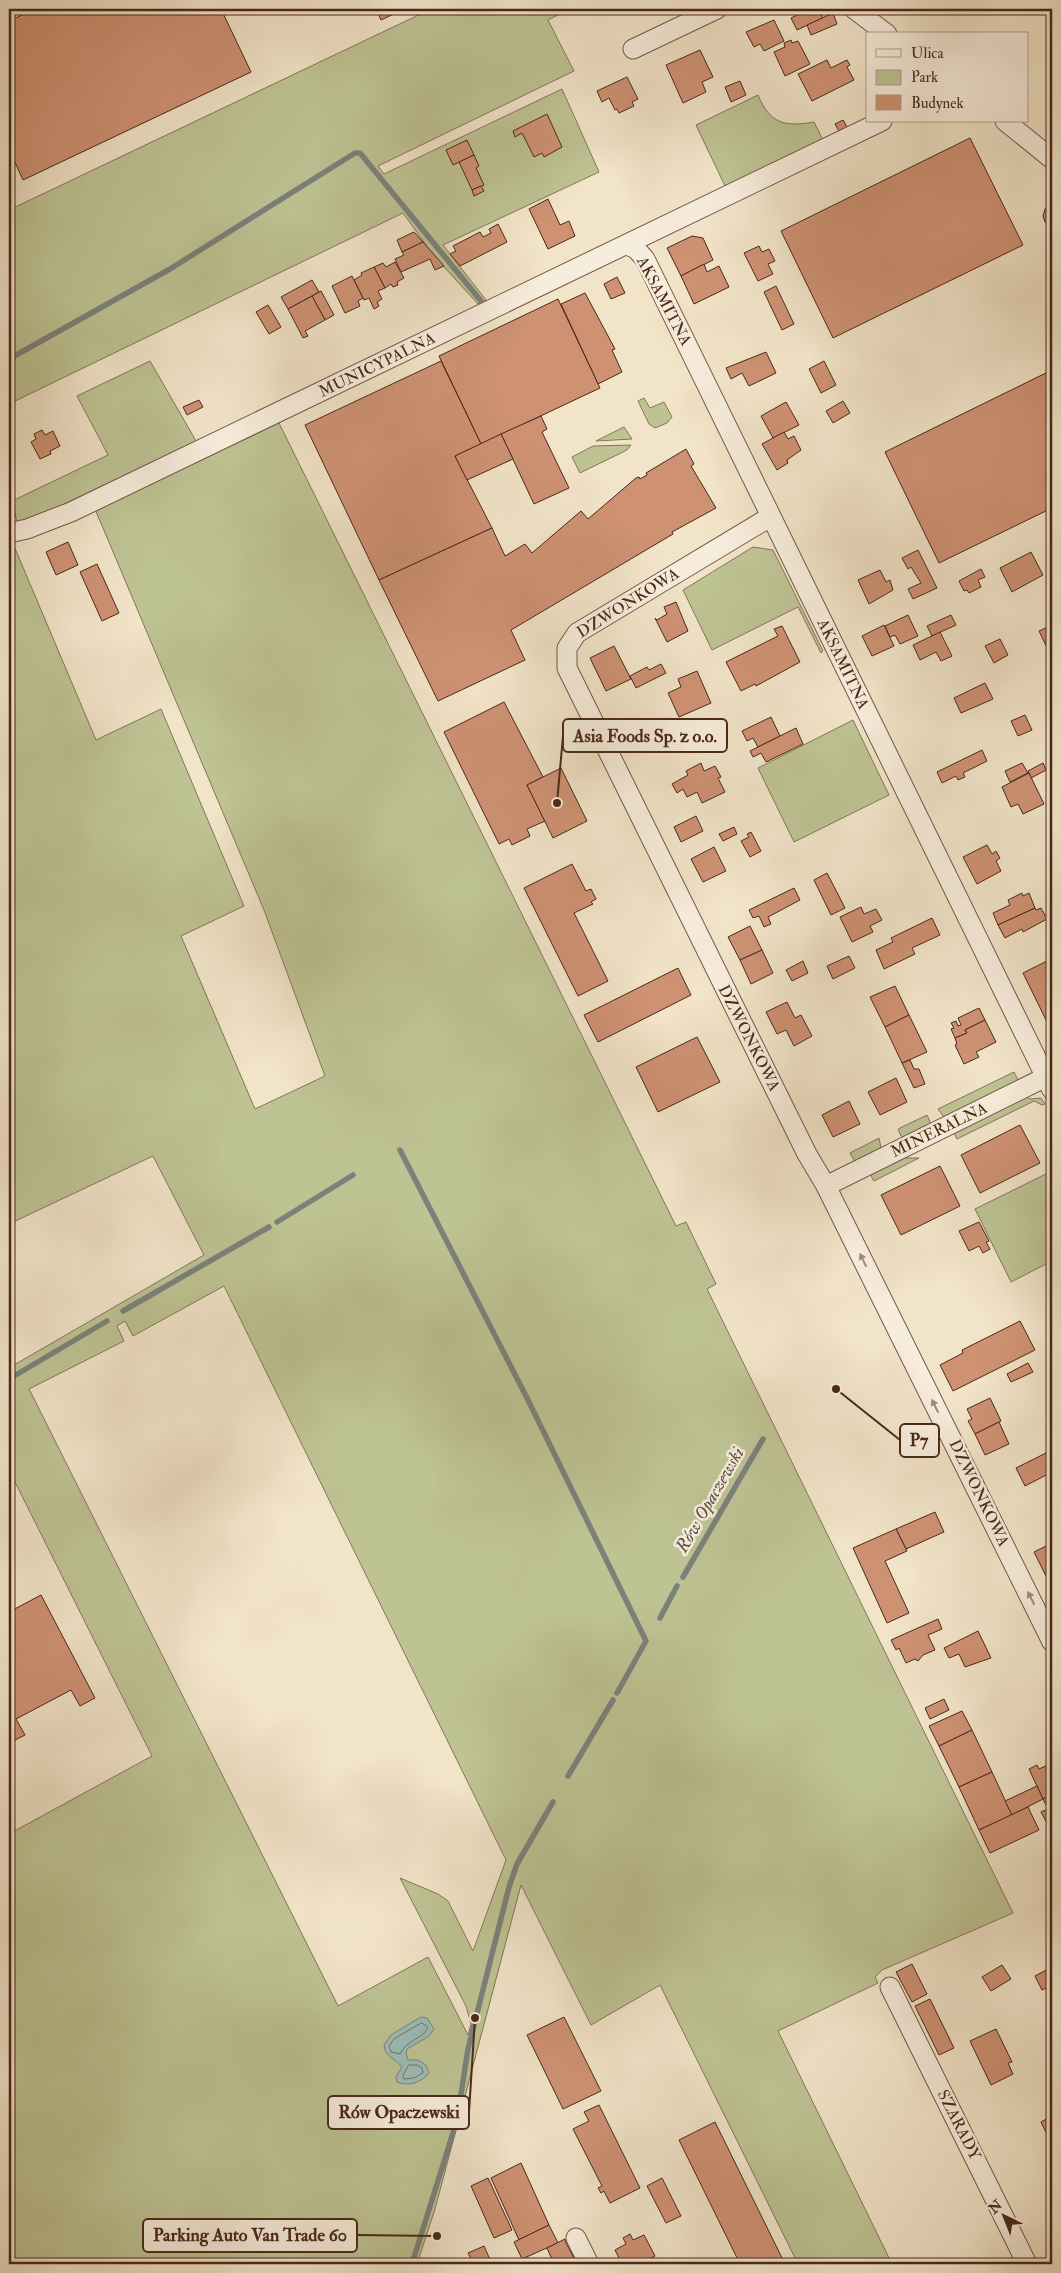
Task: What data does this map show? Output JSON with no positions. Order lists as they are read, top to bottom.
{
  "streets": {
    "street": [
      "AKSAMITNA",
      "MUNICYPALNA",
      "DZWONKOWA",
      "MINERALNA",
      "SZARADY"
    ]
  },
  "crossings": [
    ["AKSAMITNA", "MUNICYPALNA"],
    ["AKSAMITNA", "DZWONKOWA"],
    ["AKSAMITNA", "MINERALNA"],
    ["DZWONKOWA", "MINERALNA"]
  ],
  "one_way": ["DZWONKOWA"],
  "water": ["Rów Opaczewski"],
  "places": [
    "Asia Foods Sp. z o.o.",
    "P7",
    "Rów Opaczewski",
    "Parking Auto Van Trade 60"
  ],
  "legend": ["Ulica", "Park", "Budynek"],
  "north": "top left"
}
